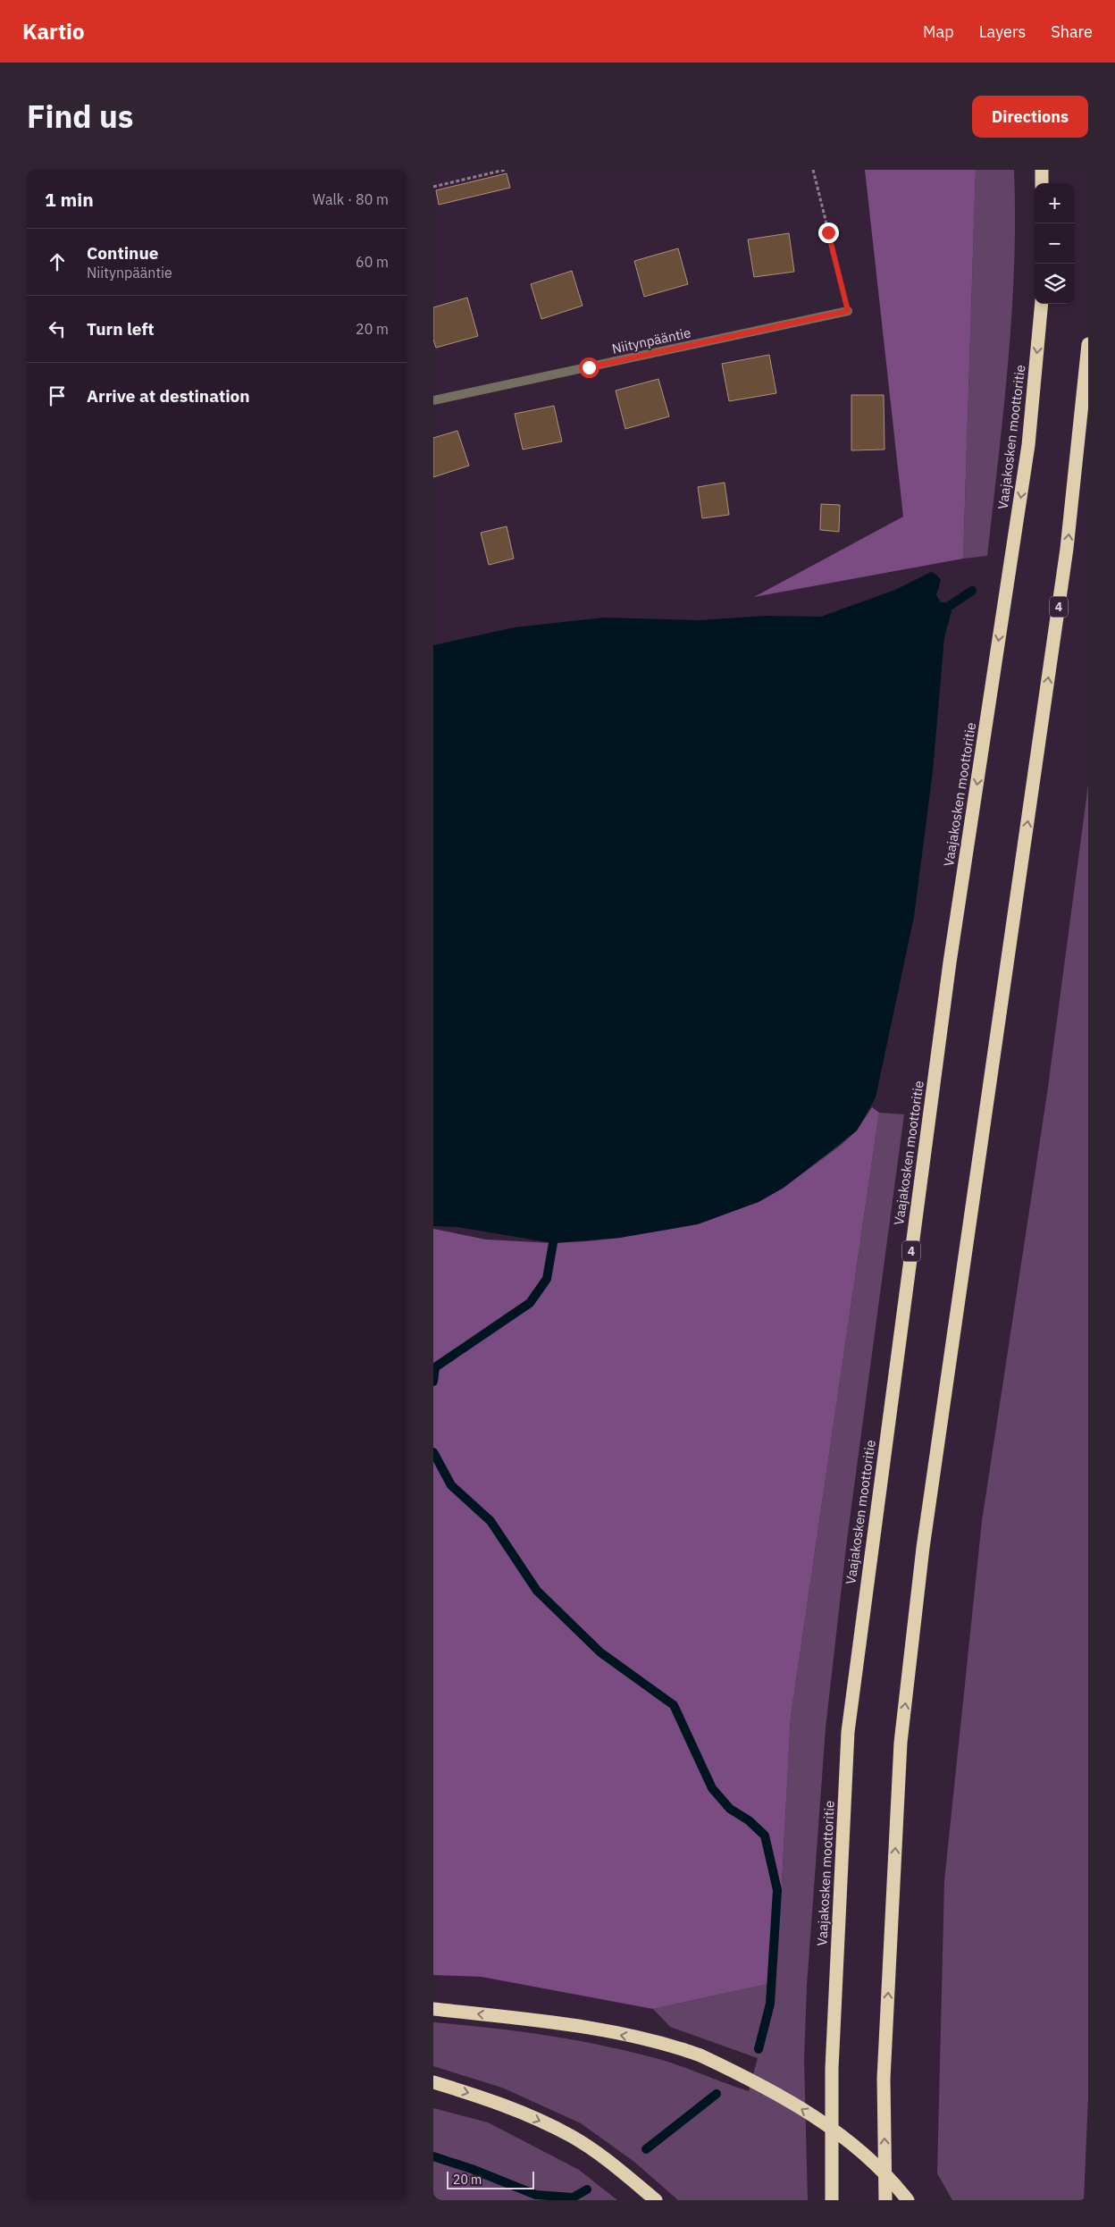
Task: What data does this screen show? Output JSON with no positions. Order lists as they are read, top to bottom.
{
  "streets": {
    "highway": ["Vaajakosken moottoritie", "4"],
    "street": ["Niitynpääntie"]
  },
  "scale_bar": "20 m",
  "page": {
    "header": "Kartio",
    "nav": ["Map", "Layers", "Share"],
    "title": "Find us",
    "buttons": "Directions",
    "heading": ["1 min", "Walk · 80 m"],
    "map_buttons": ["+", "−"],
    "list": [
      ["Continue", "Niitynpääntie", "60 m"],
      ["Turn left", "20 m"],
      "Arrive at destination"
    ],
    "scale": "20 m"
  }
}
